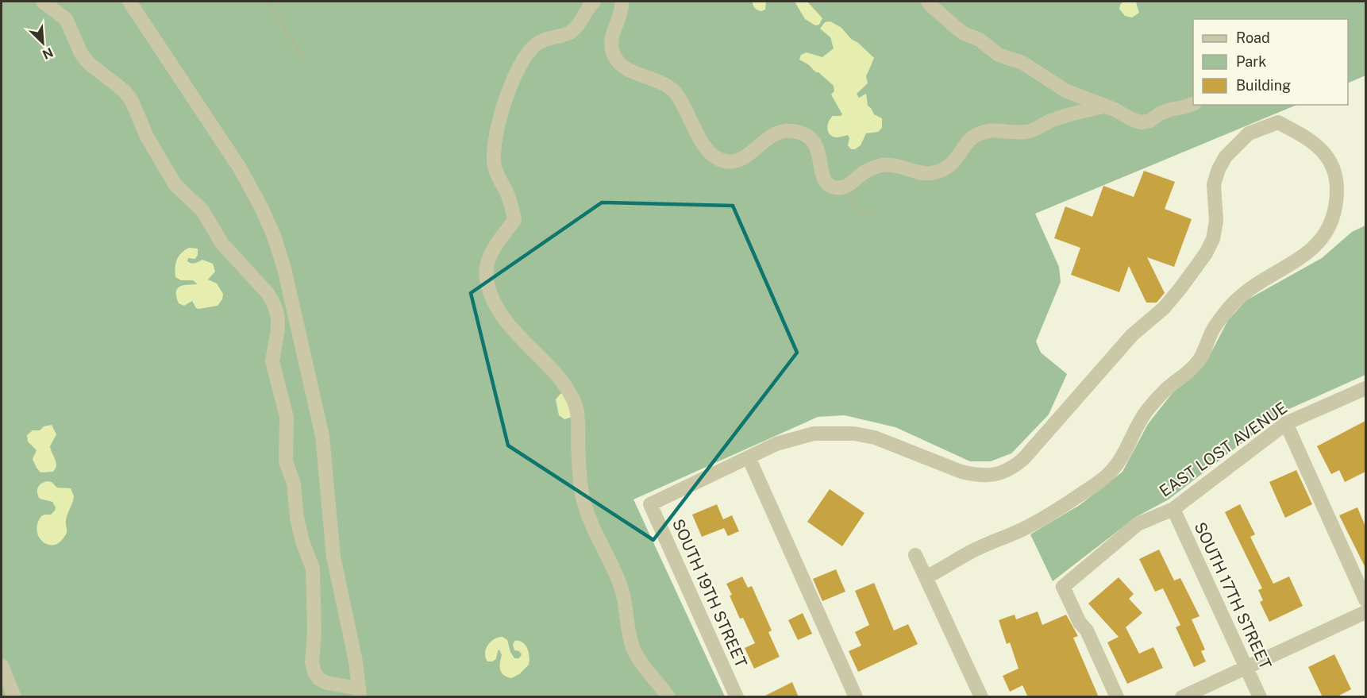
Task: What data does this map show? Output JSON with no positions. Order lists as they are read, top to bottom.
{
  "streets": {
    "street": ["EAST LOST AVENUE", "SOUTH 19TH STREET", "SOUTH 17TH STREET"]
  },
  "crossings": [
    ["EAST LOST AVENUE", "SOUTH 17TH STREET"]
  ],
  "legend": ["Road", "Park", "Building"],
  "north": "bottom right"
}
